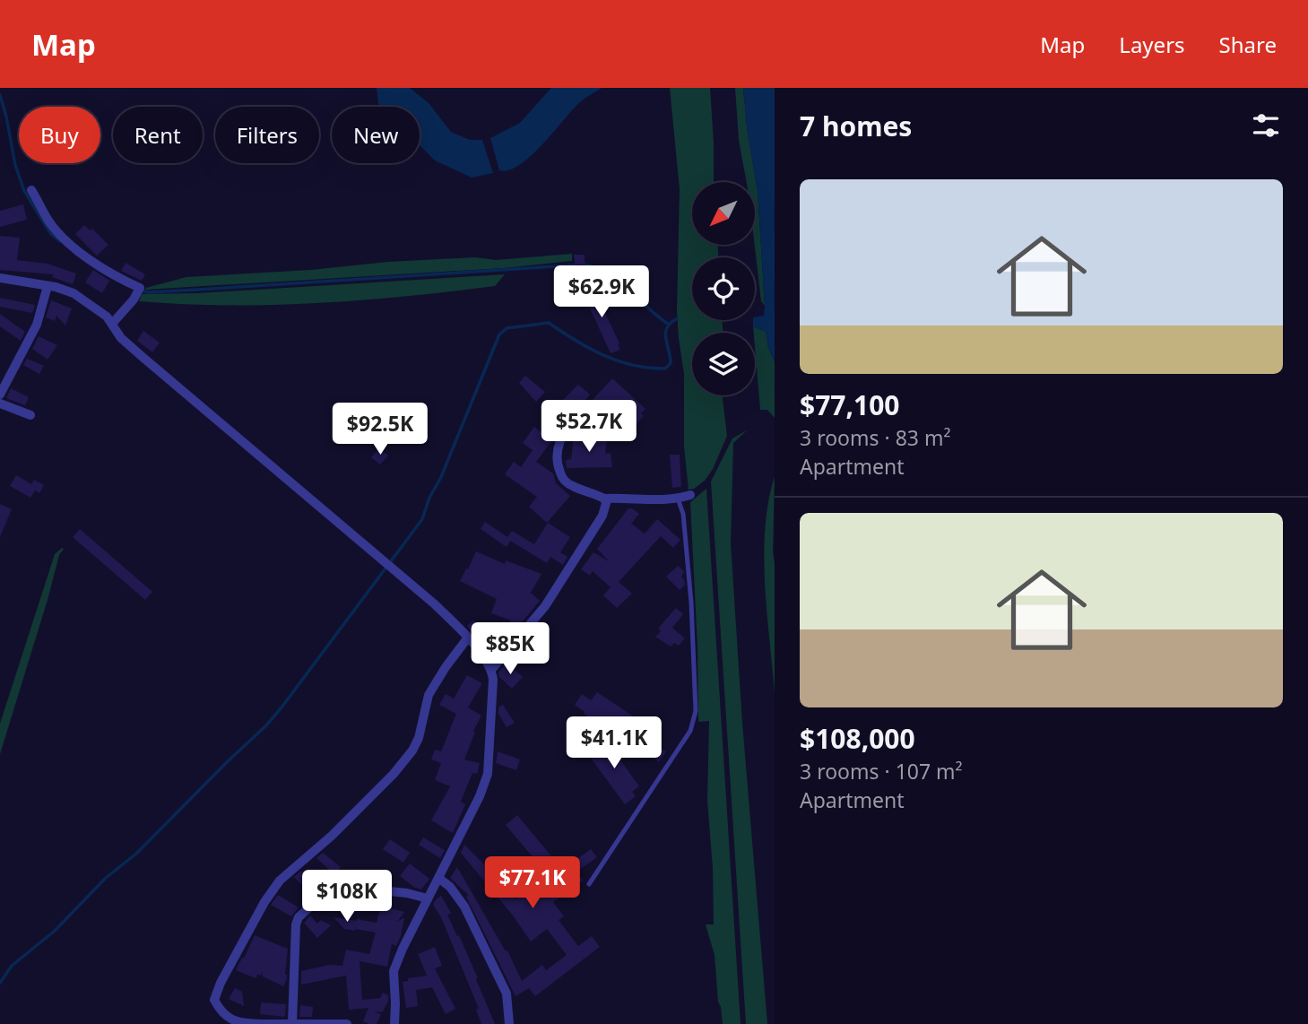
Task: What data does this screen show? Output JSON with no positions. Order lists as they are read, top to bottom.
{
  "north": "bottom left",
  "page": {
    "header": "Map",
    "nav": ["Map", "Layers", "Share"],
    "heading": "7 homes",
    "chip": [
      "Buy",
      "Rent",
      "Filters",
      "New"
    ],
    "list": [
      {
        "name": "$77,100",
        "note": "3 rooms · 83 m² · Apartment"
      },
      {
        "name": "$108,000",
        "note": "3 rooms · 107 m² · Apartment"
      }
    ],
    "price": [
      "$62.9K",
      "$52.7K",
      "$92.5K",
      "$85K",
      "$41.1K",
      "$77.1K",
      "$108K"
    ]
  }
}
